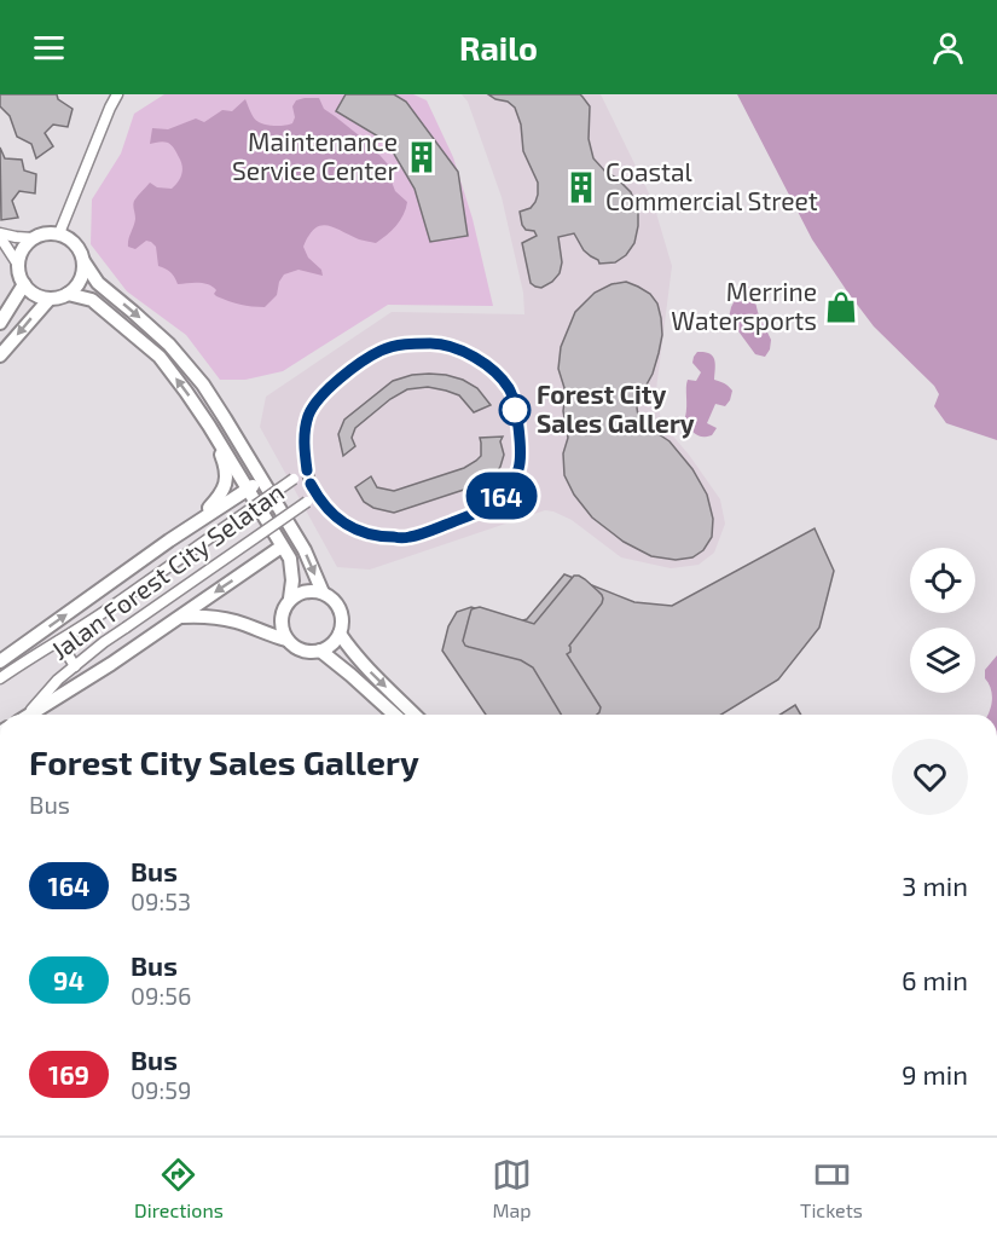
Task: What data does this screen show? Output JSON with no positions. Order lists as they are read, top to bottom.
{
  "streets": {
    "street": ["Jalan Forest City Selatan"]
  },
  "places": {
    "building": ["Maintenance Service Center", "Coastal Commercial Street"],
    "shop": ["Merrine Watersports"],
    "other": ["Forest City Sales Gallery"]
  },
  "lines": ["bus line 164"],
  "page": {
    "header": "Railo",
    "on_map": "164",
    "heading": ["Forest City Sales Gallery", "Bus"],
    "list": [
      {
        "mark": "164",
        "name": "Bus",
        "note": "09:53",
        "value": "3 min"
      },
      {
        "mark": "94",
        "name": "Bus",
        "note": "09:56",
        "value": "6 min"
      },
      {
        "mark": "169",
        "name": "Bus",
        "note": "09:59",
        "value": "9 min"
      }
    ],
    "tabs": ["Directions", "Map", "Tickets"]
  }
}
